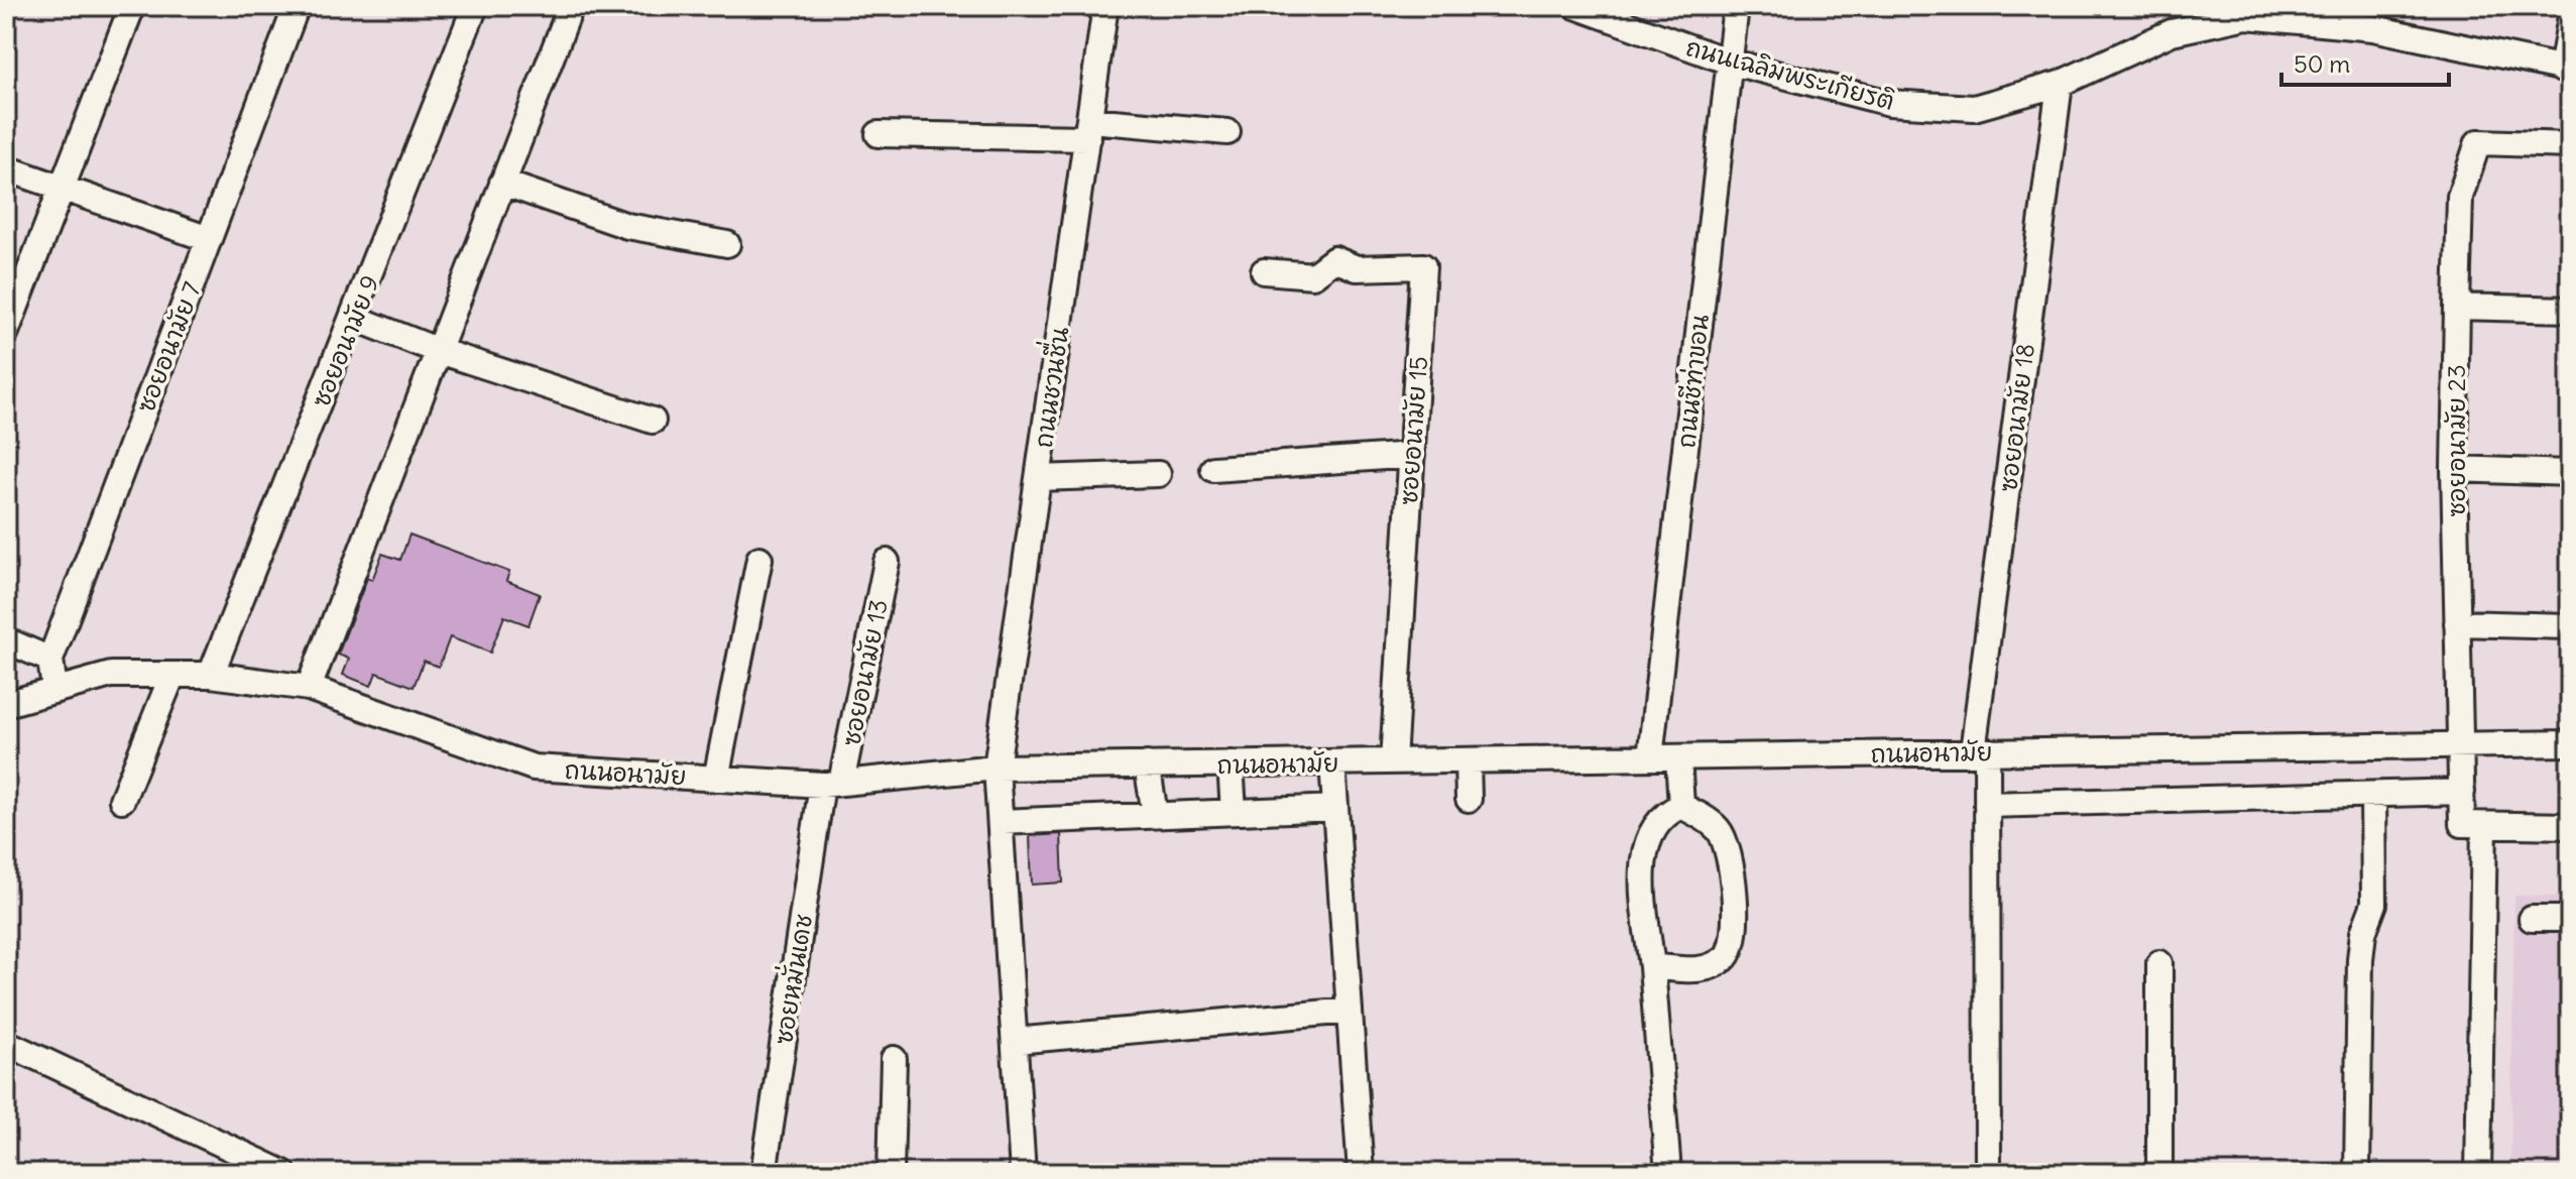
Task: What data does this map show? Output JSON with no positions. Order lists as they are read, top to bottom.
{
  "streets": {
    "street": [
      "ถนนเฉลิมพระเกียรติ",
      "ซอยอนามัย 9",
      "ซอยอนามัย 7",
      "ถนนชีท่าขอน",
      "ถนนชวนชื่น",
      "ซอยอนามัย 18",
      "ซอยอนามัย 15",
      "ซอยอนามัย 23",
      "ซอยอนามัย 13",
      "ถนนอนามัย",
      "ซอยหมั่นเดช"
    ]
  },
  "crossings": [
    ["ถนนเฉลิมพระเกียรติ", "ถนนชีท่าขอน"],
    ["ถนนเฉลิมพระเกียรติ", "ซอยอนามัย 18"],
    ["ซอยอนามัย 9", "ถนนอนามัย"],
    ["ซอยอนามัย 7", "ถนนอนามัย"],
    ["ถนนชีท่าขอน", "ถนนอนามัย"],
    ["ถนนชวนชื่น", "ถนนอนามัย"],
    ["ซอยอนามัย 18", "ถนนอนามัย"],
    ["ซอยอนามัย 15", "ถนนอนามัย"],
    ["ซอยอนามัย 23", "ถนนอนามัย"],
    ["ซอยอนามัย 13", "ถนนอนามัย"],
    ["ซอยอนามัย 13", "ซอยหมั่นเดช"],
    ["ถนนอนามัย", "ซอยหมั่นเดช"]
  ],
  "scale_bar": "50 m"
}
